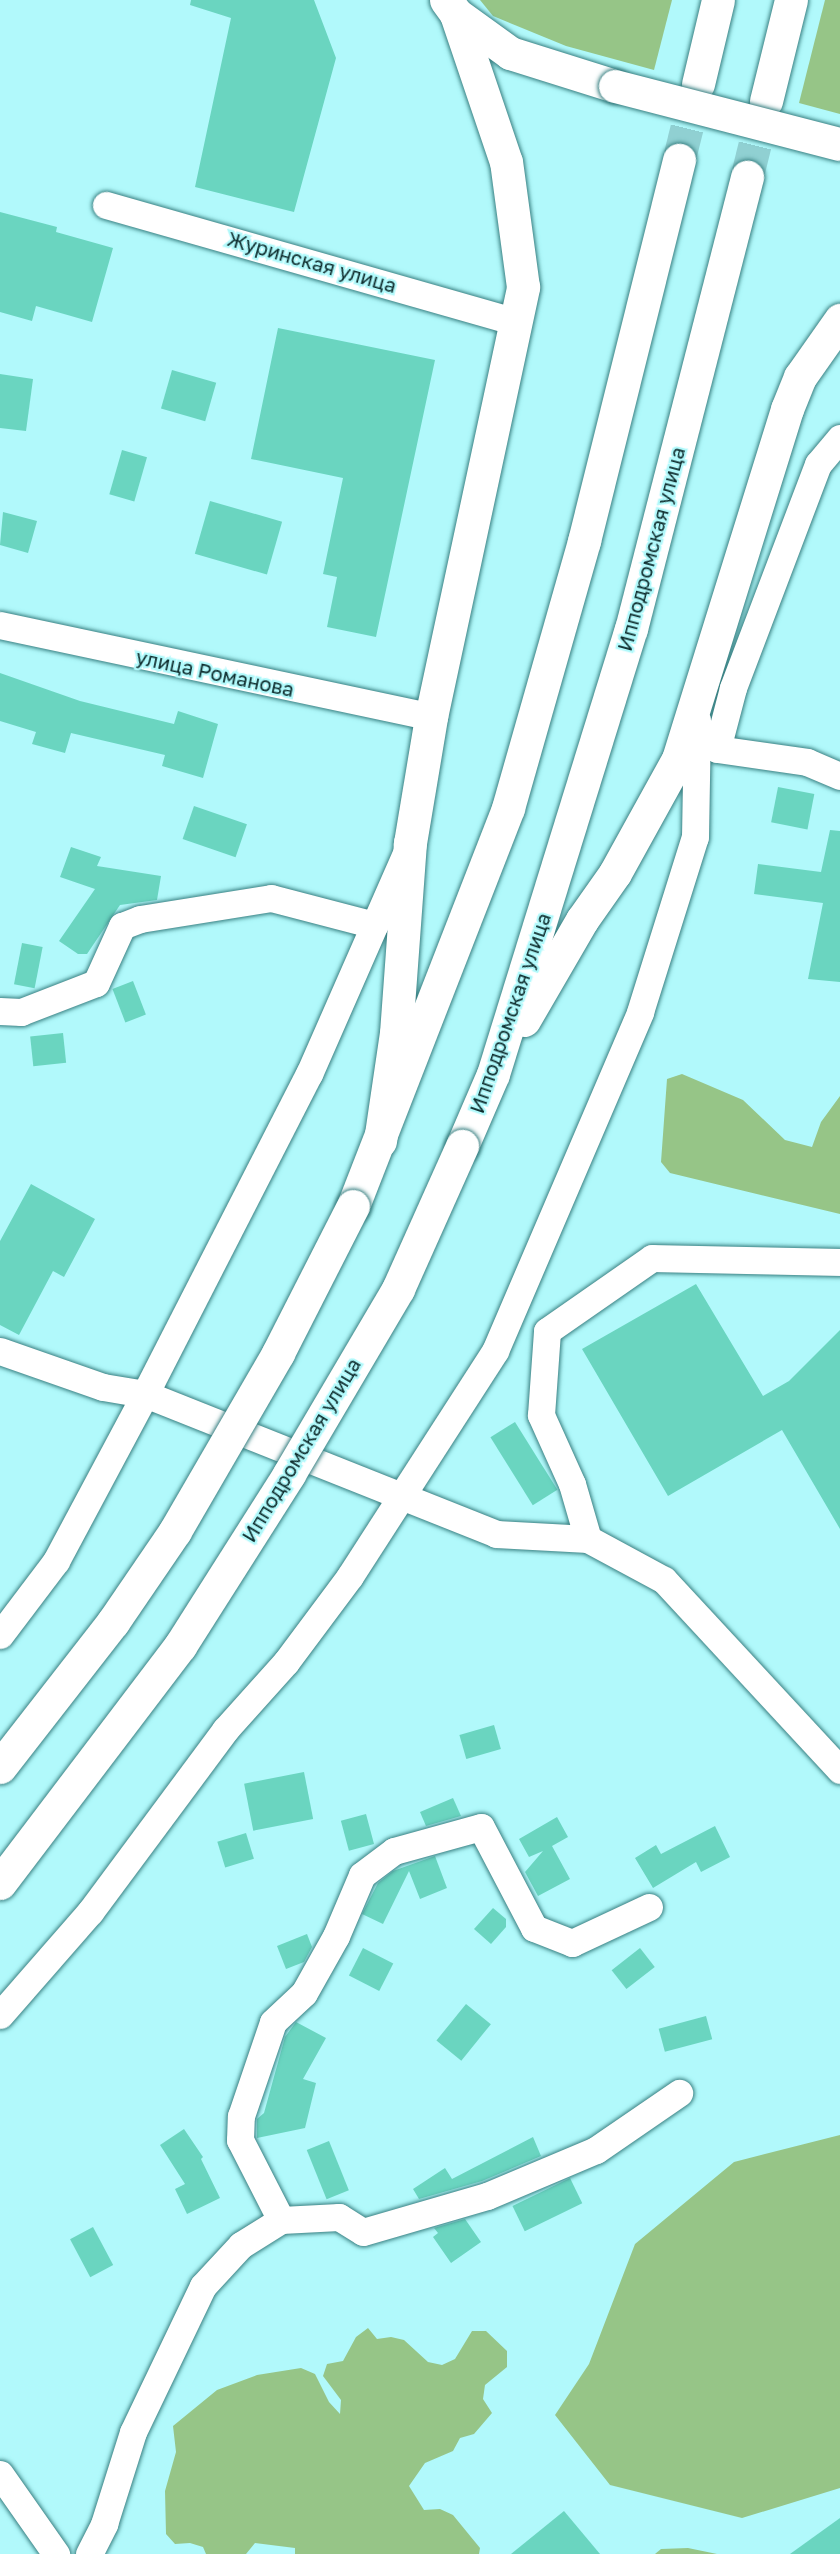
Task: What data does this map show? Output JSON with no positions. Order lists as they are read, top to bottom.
{
  "streets": {
    "main road": ["Ипподромская улица"],
    "street": ["Журинская улица", "улица Романова"]
  }
}
